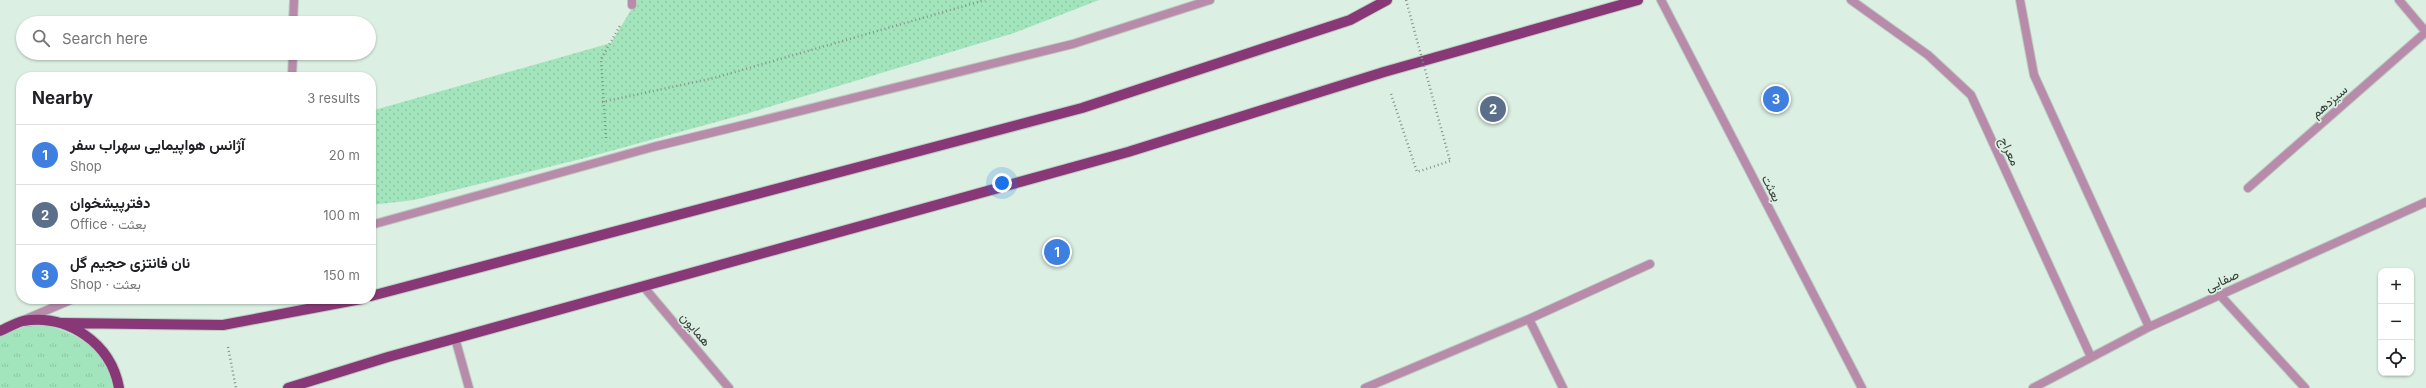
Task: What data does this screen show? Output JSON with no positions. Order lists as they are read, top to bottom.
{
  "streets": {
    "street": [
      "سیزدهم",
      "معراج",
      "بعثت",
      "صفایی",
      "همایون"
    ]
  },
  "crossings": [
    ["معراج", "صفایی"]
  ],
  "page": {
    "search": "Search here",
    "heading": ["Nearby", "3 results"],
    "pins": ["3", "2", "1"],
    "list": [
      {
        "mark": "1",
        "name": "آژانس هواپیمایی سهراب سفر",
        "note": "Shop",
        "value": "20 m"
      },
      {
        "mark": "2",
        "name": "دفترپیشخوان",
        "note": "Office · بعثت",
        "value": "100 m"
      },
      {
        "mark": "3",
        "name": "نان فانتزی حجیم گل",
        "note": "Shop · بعثت",
        "value": "150 m"
      }
    ],
    "map_buttons": ["+", "−"]
  }
}
